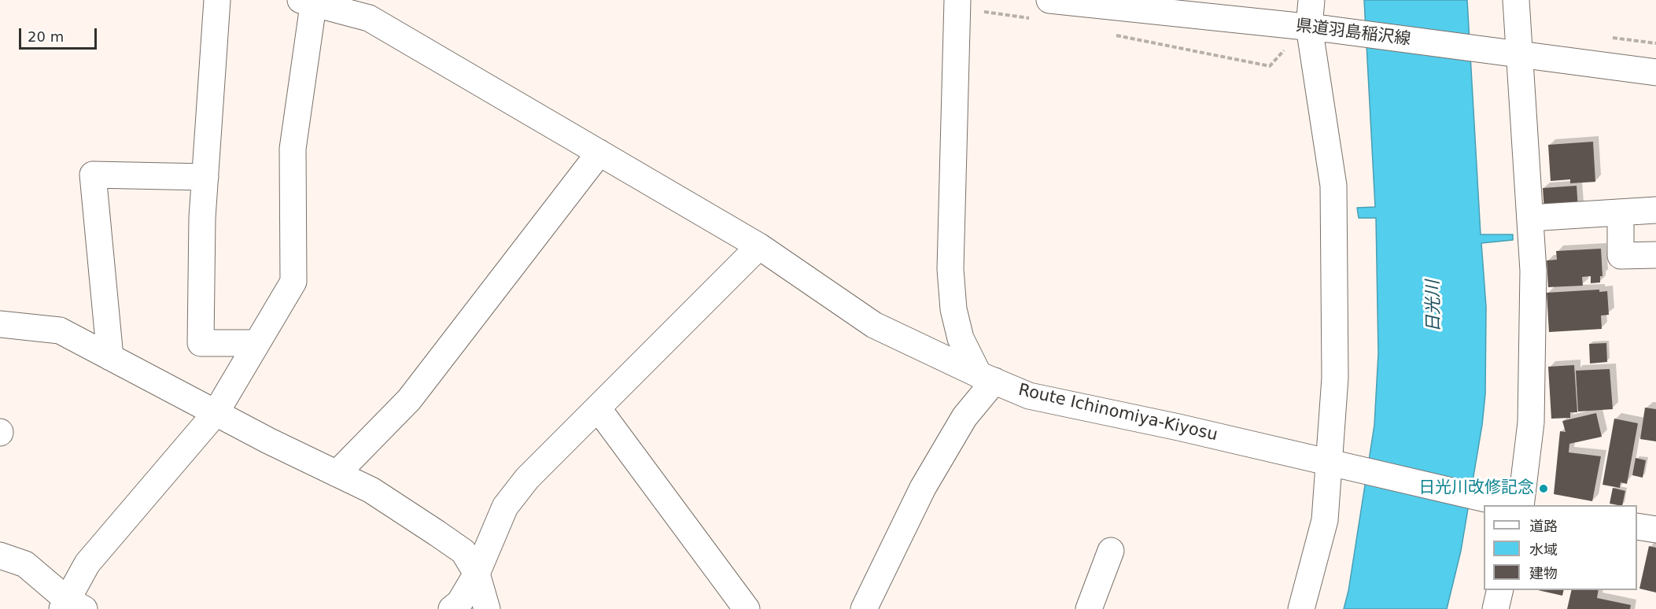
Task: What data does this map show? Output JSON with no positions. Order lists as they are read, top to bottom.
{
  "streets": {
    "street": ["県道羽島稲沢線", "Route Ichinomiya-Kiyosu"]
  },
  "water": ["日光川"],
  "places": ["日光川改修記念"],
  "legend": ["道路", "水域", "建物"],
  "scale_bar": "20 m"
}
